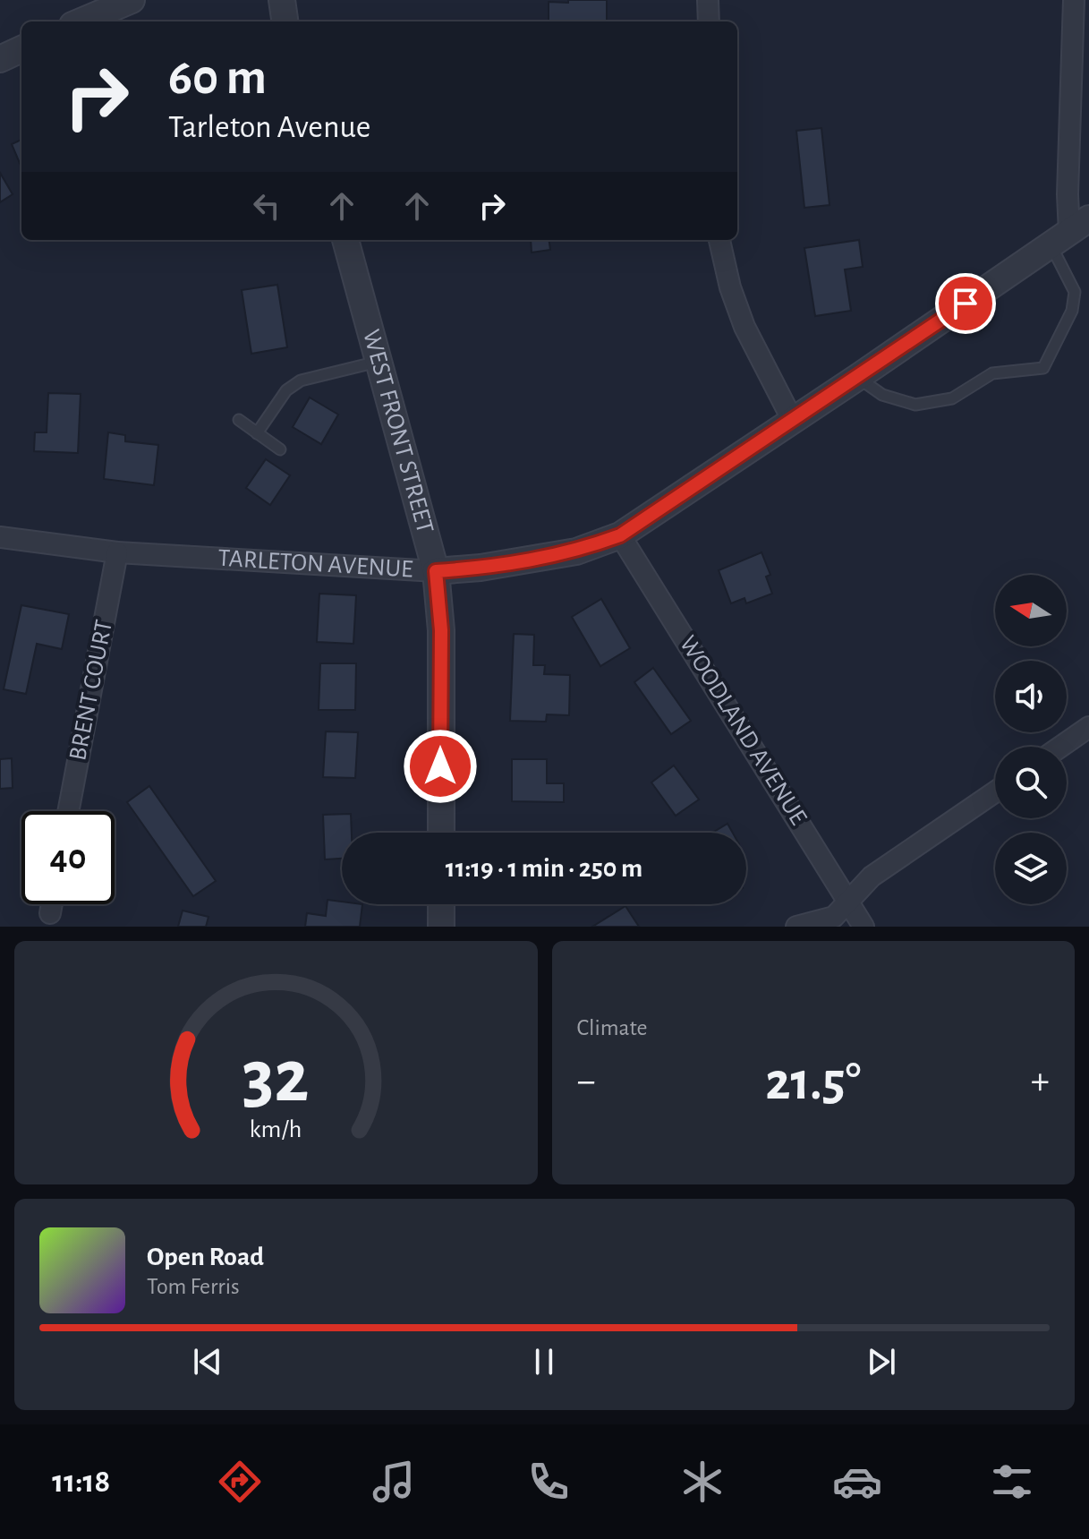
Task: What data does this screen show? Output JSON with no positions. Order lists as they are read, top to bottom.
{
  "streets": {
    "street": [
      "WEST FRONT STREET",
      "TARLETON AVENUE",
      "BRENT COURT",
      "WOODLAND AVENUE"
    ]
  },
  "crossings": [
    ["WEST FRONT STREET", "TARLETON AVENUE"],
    ["TARLETON AVENUE", "BRENT COURT"],
    ["TARLETON AVENUE", "WOODLAND AVENUE"]
  ],
  "north": "left",
  "page": {
    "turn": ["60 m", "Tarleton Avenue"],
    "limit": "40",
    "trip": "11:19 · 1 min · 250 m",
    "tile": "Climate",
    "heat": ["−", "21.5°", "+"],
    "song": ["Open Road", "Tom Ferris"],
    "tabs": "11:18",
    "gauge": ["32", "km/h"]
  }
}
